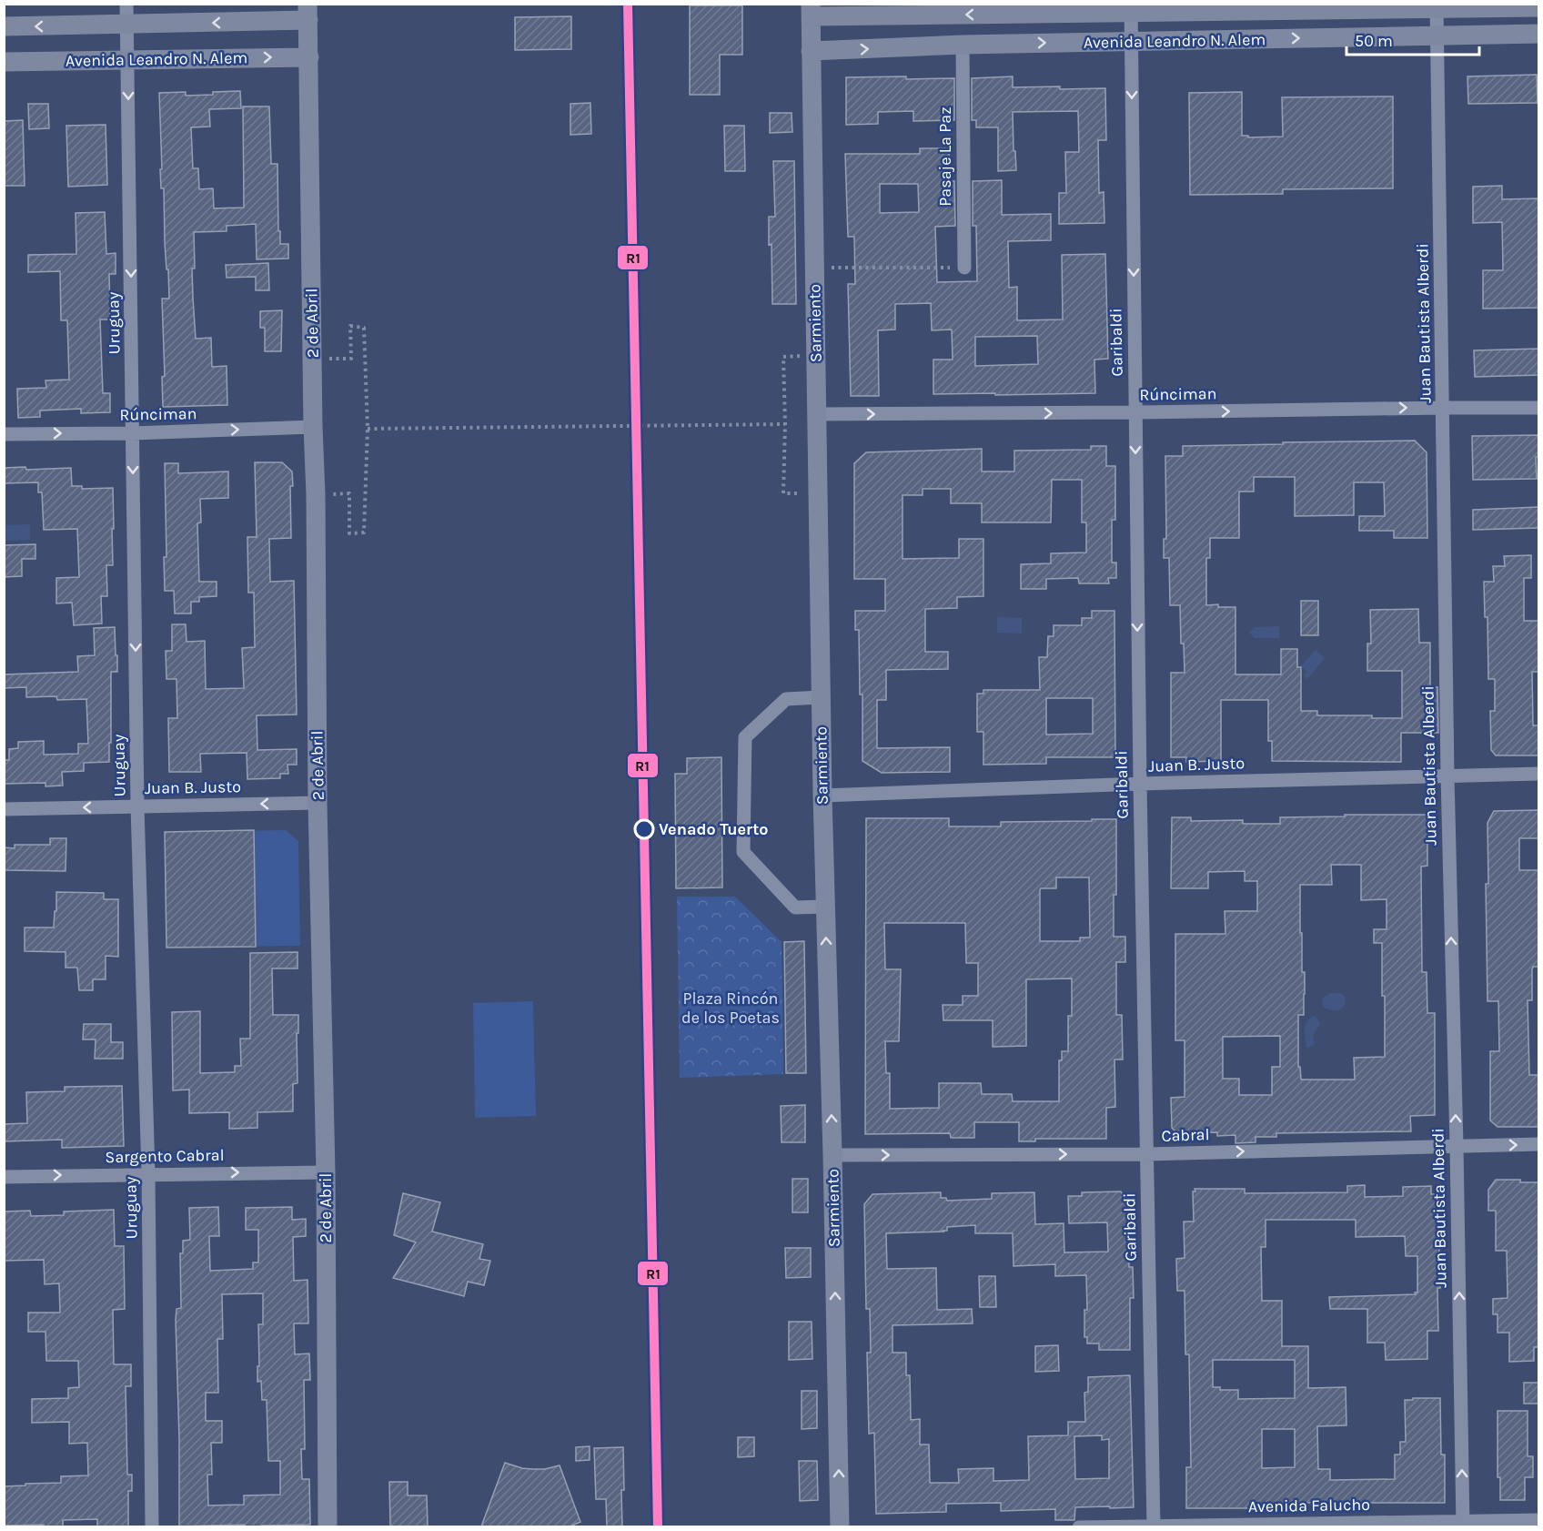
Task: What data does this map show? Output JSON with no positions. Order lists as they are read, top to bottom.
{
  "streets": {
    "main road": ["Avenida Leandro N. Alem", "2 de Abril", "Sarmiento"],
    "street": [
      "Pasaje La Paz",
      "Uruguay",
      "Juan Bautista Alberdi",
      "Garibaldi",
      "Rúnciman",
      "Juan B. Justo",
      "Cabral",
      "Sargento Cabral",
      "Avenida Falucho"
    ]
  },
  "crossings": [
    ["Avenida Leandro N. Alem", "Pasaje La Paz"],
    ["Avenida Leandro N. Alem", "Uruguay"],
    ["Avenida Leandro N. Alem", "2 de Abril"],
    ["Avenida Leandro N. Alem", "Sarmiento"],
    ["Avenida Leandro N. Alem", "Juan Bautista Alberdi"],
    ["Avenida Leandro N. Alem", "Garibaldi"],
    ["Uruguay", "Rúnciman"],
    ["Uruguay", "Juan B. Justo"],
    ["Uruguay", "Sargento Cabral"],
    ["2 de Abril", "Rúnciman"],
    ["2 de Abril", "Juan B. Justo"],
    ["2 de Abril", "Sargento Cabral"],
    ["Sarmiento", "Rúnciman"],
    ["Sarmiento", "Juan B. Justo"],
    ["Sarmiento", "Cabral"],
    ["Juan Bautista Alberdi", "Rúnciman"],
    ["Juan Bautista Alberdi", "Juan B. Justo"],
    ["Juan Bautista Alberdi", "Cabral"],
    ["Juan Bautista Alberdi", "Avenida Falucho"],
    ["Garibaldi", "Rúnciman"],
    ["Garibaldi", "Juan B. Justo"],
    ["Garibaldi", "Cabral"],
    ["Garibaldi", "Avenida Falucho"]
  ],
  "one_way": [
    "Uruguay",
    "Sarmiento",
    "Juan Bautista Alberdi",
    "Garibaldi",
    "Rúnciman",
    "Cabral",
    "Sargento Cabral"
  ],
  "parks": ["Plaza Rincón de los Poetas"],
  "places": ["Venado Tuerto"],
  "lines": ["transit line R1"],
  "scale_bar": "50 m"
}
